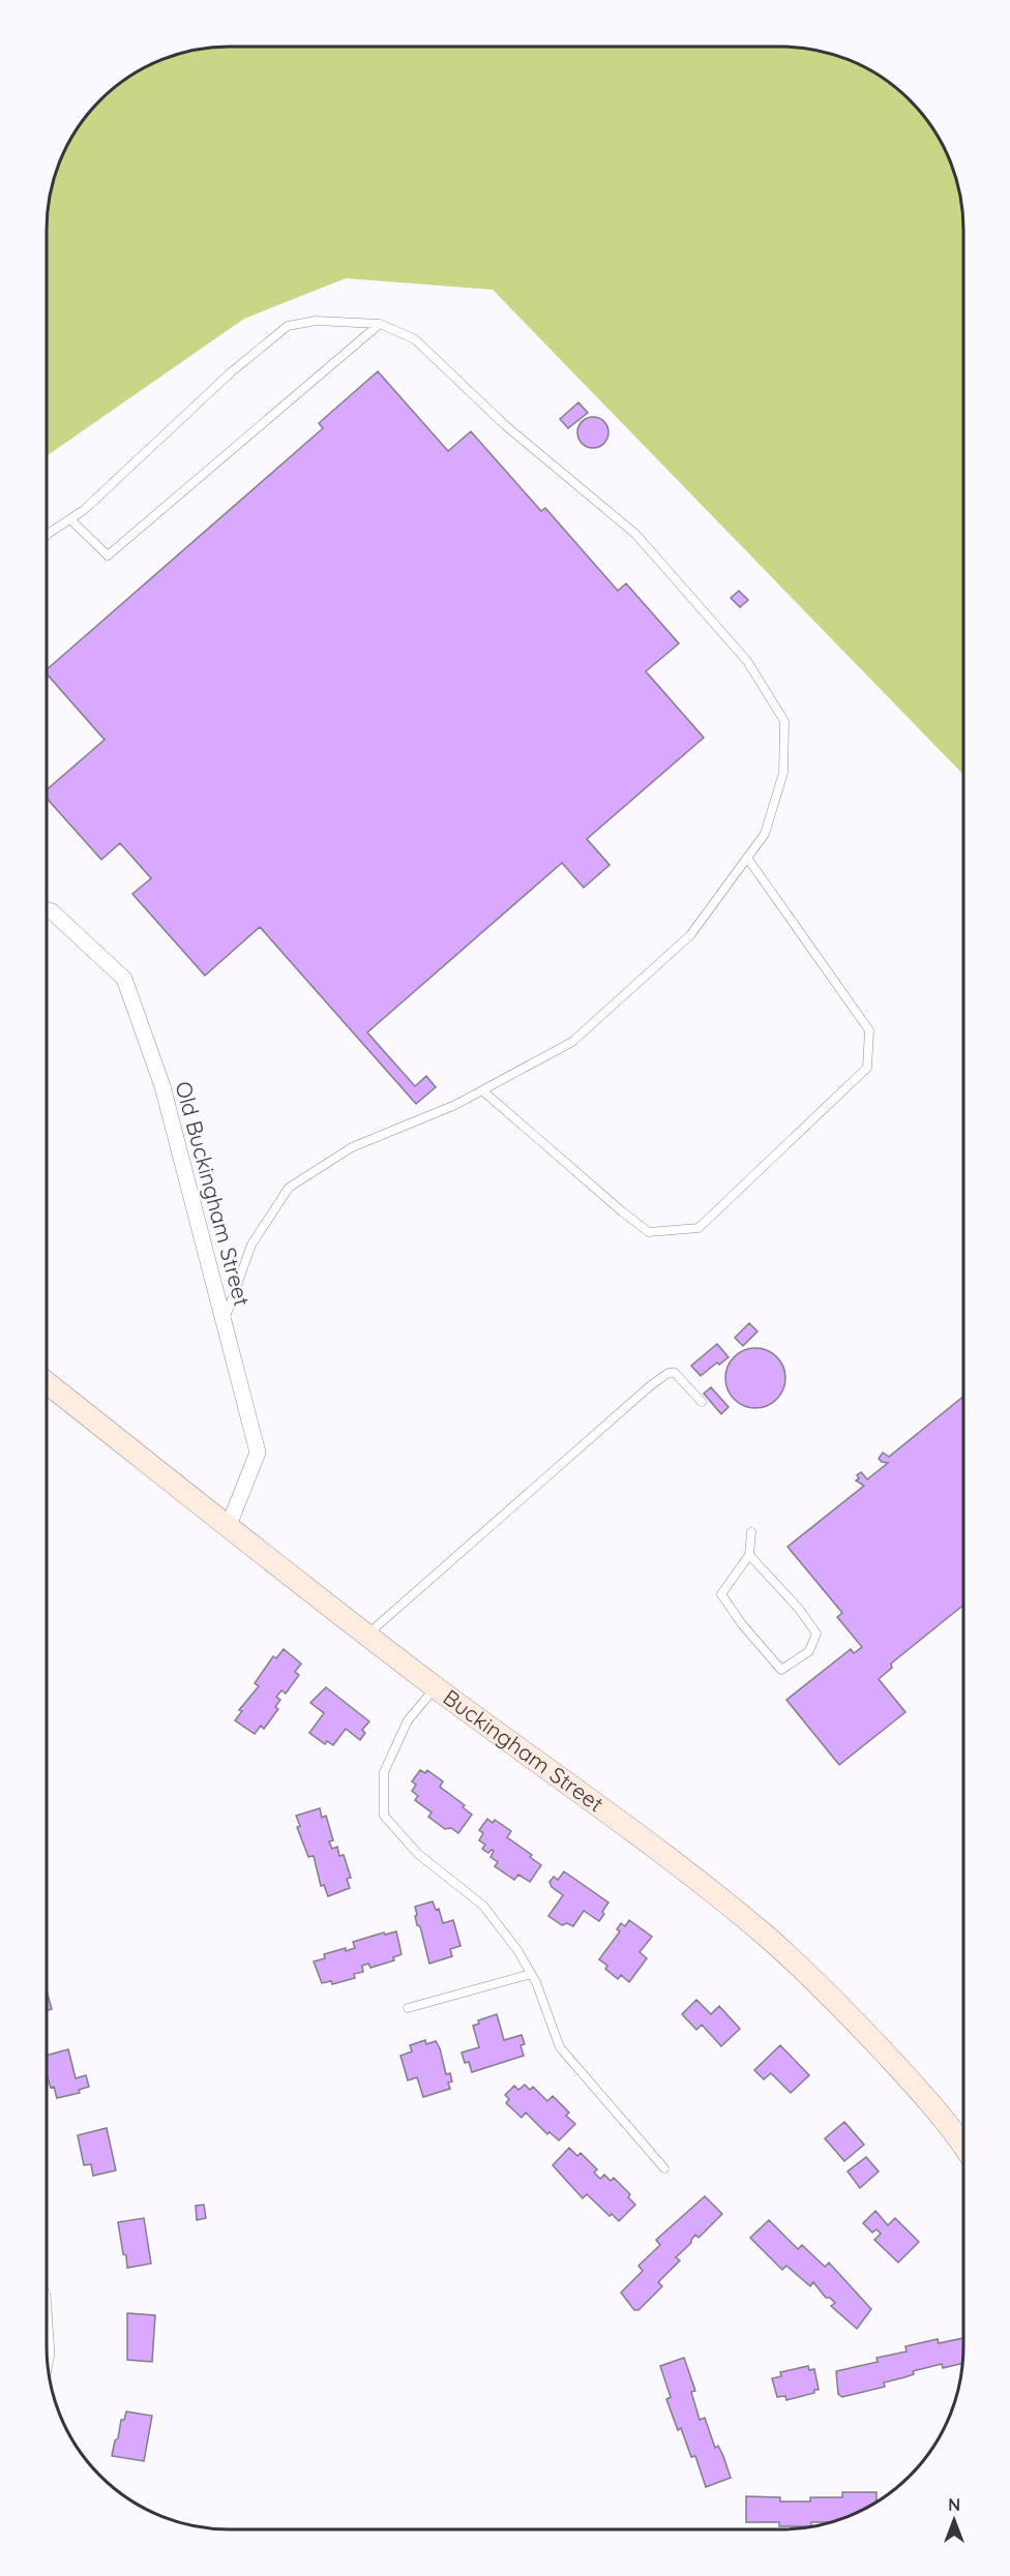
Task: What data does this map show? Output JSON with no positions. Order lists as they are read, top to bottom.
{
  "streets": {
    "main road": ["Buckingham Street"],
    "street": ["Old Buckingham Street"]
  },
  "crossings": [
    ["Old Buckingham Street", "Buckingham Street"]
  ],
  "north": "top"
}
